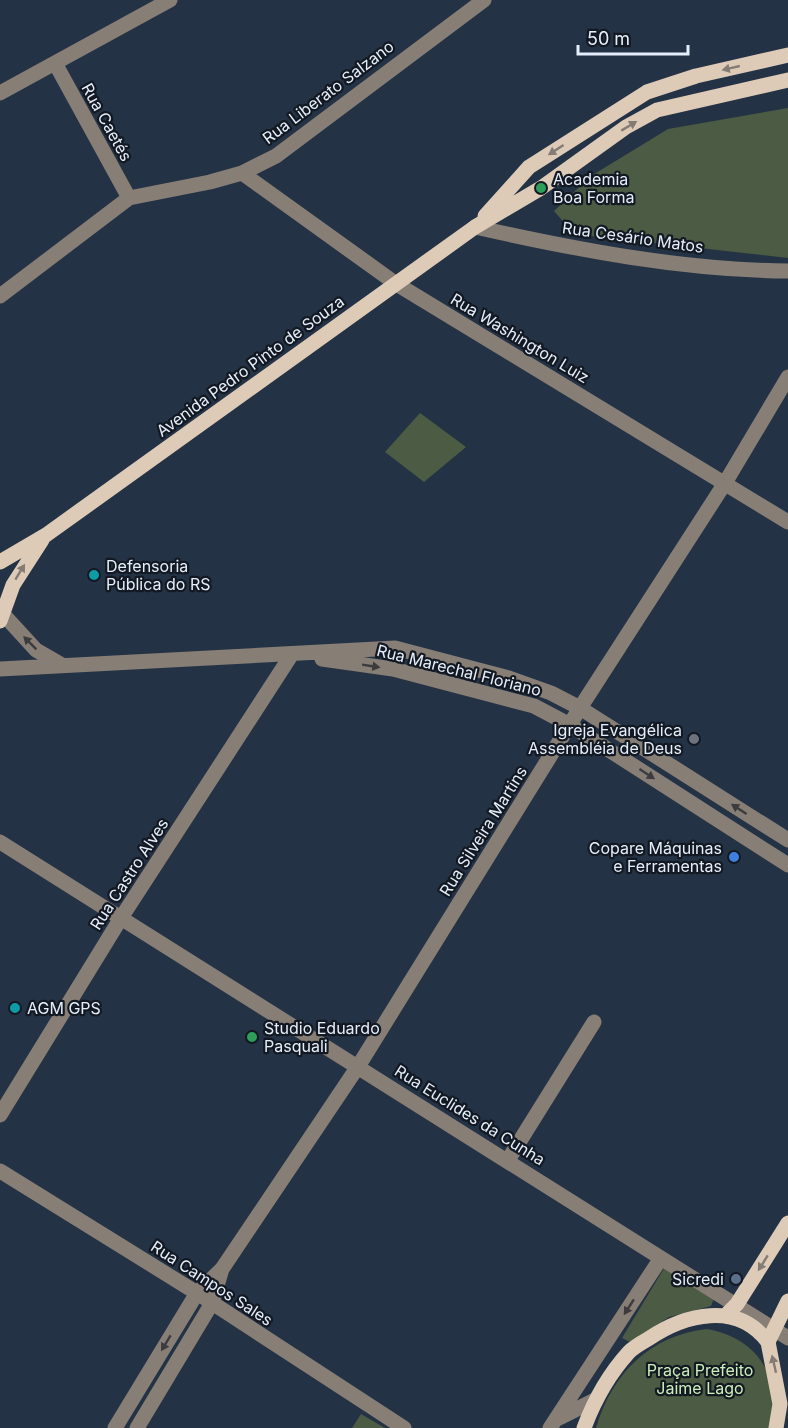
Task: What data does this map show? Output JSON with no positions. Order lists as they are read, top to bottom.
{
  "streets": {
    "main road": ["Avenida Pedro Pinto de Souza"],
    "street": [
      "Rua Liberato Salzano",
      "Rua Caetés",
      "Rua Cesário Matos",
      "Rua Washington Luiz",
      "Rua Marechal Floriano",
      "Rua Silveira Martins",
      "Rua Castro Alves",
      "Rua Euclides da Cunha",
      "Rua Campos Sales"
    ]
  },
  "crossings": [
    ["Rua Liberato Salzano", "Rua Caetés"],
    ["Rua Liberato Salzano", "Rua Washington Luiz"],
    ["Rua Cesário Matos", "Avenida Pedro Pinto de Souza"],
    ["Rua Washington Luiz", "Avenida Pedro Pinto de Souza"],
    ["Rua Washington Luiz", "Rua Silveira Martins"],
    ["Rua Marechal Floriano", "Rua Silveira Martins"],
    ["Rua Marechal Floriano", "Rua Castro Alves"],
    ["Rua Silveira Martins", "Rua Euclides da Cunha"],
    ["Rua Silveira Martins", "Rua Campos Sales"],
    ["Rua Castro Alves", "Rua Euclides da Cunha"]
  ],
  "parks": ["Praça Prefeito Jaime Lago"],
  "places": [
    "Academia Boa Forma",
    "Defensoria Pública do RS",
    "Igreja Evangélica Assembléia de Deus",
    "Copare Máquinas e Ferramentas",
    "AGM GPS",
    "Studio Eduardo Pasquali",
    "Sicredi"
  ],
  "scale_bar": "50 m"
}
